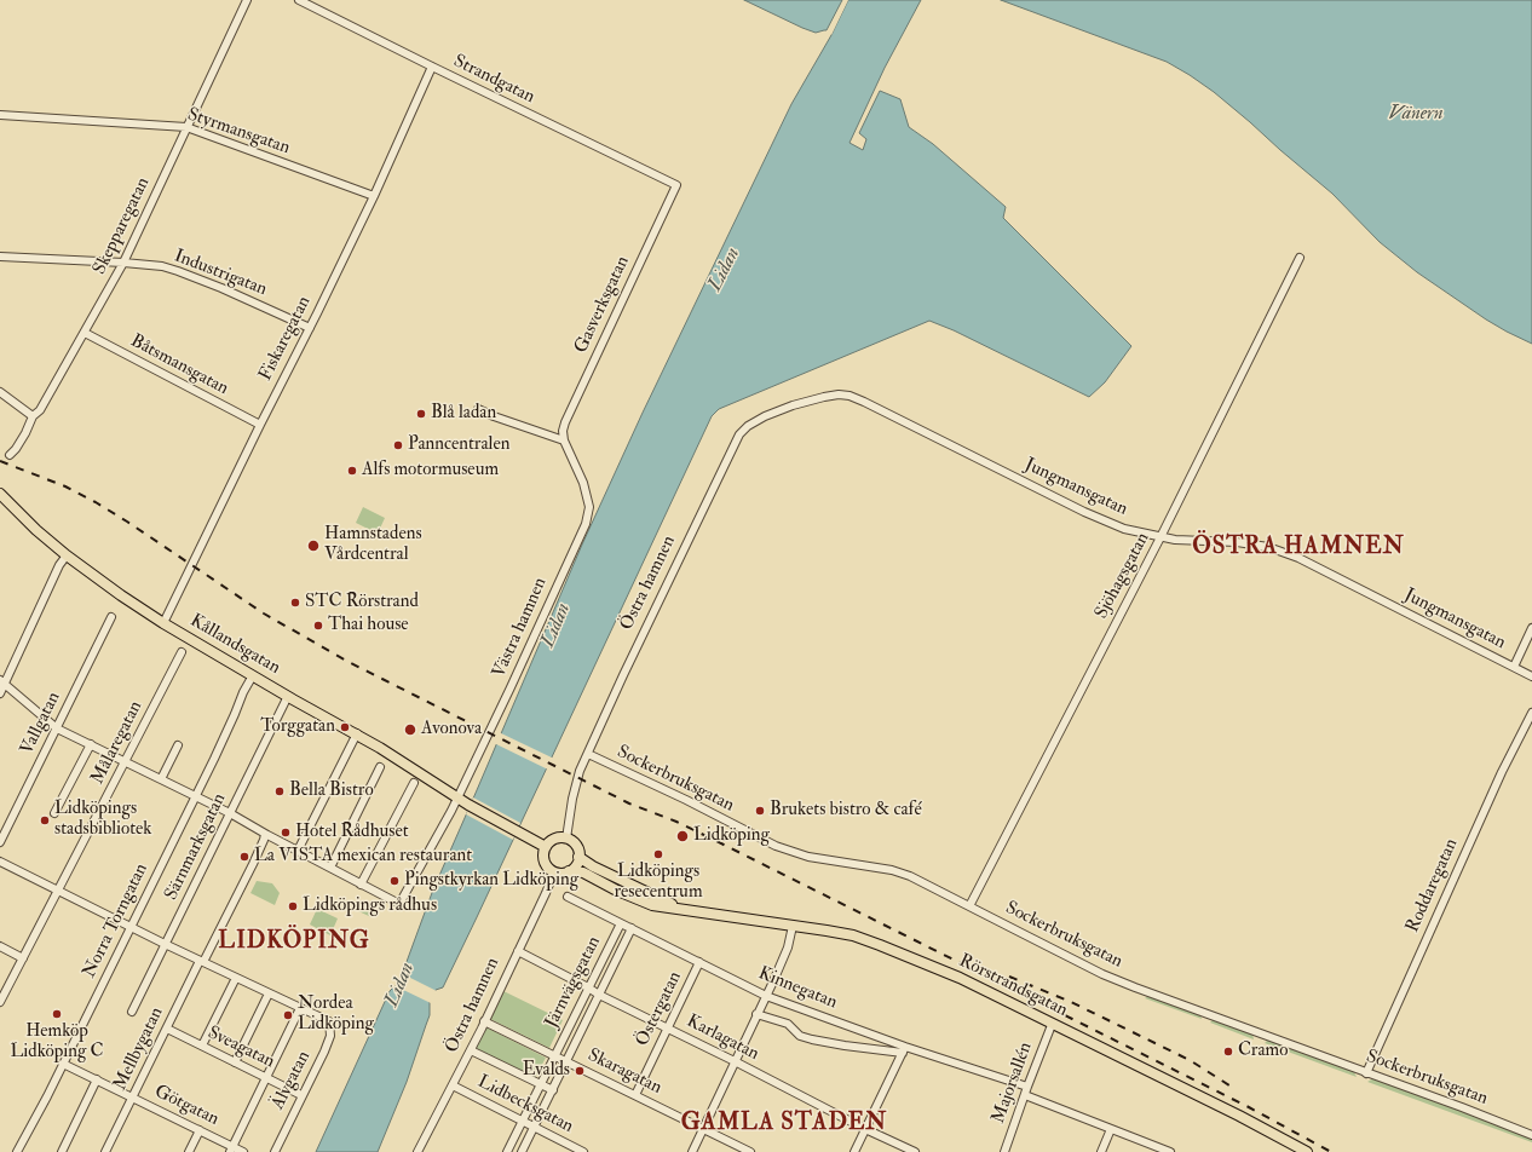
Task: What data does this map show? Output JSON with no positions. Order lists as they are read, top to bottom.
{
  "streets": {
    "main road": ["Kållandsgatan", "Rörstrandsgatan"],
    "street": [
      "Strandgatan",
      "Styrmansgatan",
      "Skepparegatan",
      "Industrigatan",
      "Gasverksgatan",
      "Fiskaregatan",
      "Båtsmansgatan",
      "Jungmansgatan",
      "Sjöhagsgatan",
      "Östra hamnen",
      "Västra hamnen",
      "Vallgatan",
      "Målaregatan",
      "Sockerbruksgatan",
      "Särnmarksgatan",
      "Roddaregatan",
      "Norra Torngatan",
      "Järnvägsgatan",
      "Kinnegatan",
      "Östergatan",
      "Karlagatan",
      "Sveagatan",
      "Mellbygatan",
      "Skaragatan",
      "Älvgatan",
      "Majorsallén",
      "Lidbecksgatan",
      "Götgatan"
    ]
  },
  "crossings": [
    ["Strandgatan", "Gasverksgatan"],
    ["Strandgatan", "Fiskaregatan"],
    ["Styrmansgatan", "Skepparegatan"],
    ["Styrmansgatan", "Fiskaregatan"],
    ["Skepparegatan", "Industrigatan"],
    ["Skepparegatan", "Båtsmansgatan"],
    ["Industrigatan", "Fiskaregatan"],
    ["Gasverksgatan", "Västra hamnen"],
    ["Fiskaregatan", "Båtsmansgatan"],
    ["Fiskaregatan", "Kållandsgatan"],
    ["Jungmansgatan", "Sjöhagsgatan"],
    ["Jungmansgatan", "Östra hamnen"],
    ["Sjöhagsgatan", "Sockerbruksgatan"],
    ["Östra hamnen", "Kållandsgatan"],
    ["Östra hamnen", "Sockerbruksgatan"],
    ["Östra hamnen", "Rörstrandsgatan"],
    ["Östra hamnen", "Karlagatan"],
    ["Östra hamnen", "Skaragatan"],
    ["Östra hamnen", "Lidbecksgatan"],
    ["Västra hamnen", "Kållandsgatan"],
    ["Kållandsgatan", "Särnmarksgatan"],
    ["Kållandsgatan", "Norra Torngatan"],
    ["Kållandsgatan", "Rörstrandsgatan"],
    ["Sockerbruksgatan", "Roddaregatan"],
    ["Norra Torngatan", "Götgatan"],
    ["Järnvägsgatan", "Kinnegatan"],
    ["Järnvägsgatan", "Karlagatan"],
    ["Järnvägsgatan", "Skaragatan"],
    ["Järnvägsgatan", "Lidbecksgatan"],
    ["Rörstrandsgatan", "Majorsallén"],
    ["Kinnegatan", "Östergatan"],
    ["Kinnegatan", "Majorsallén"],
    ["Östergatan", "Karlagatan"],
    ["Östergatan", "Skaragatan"],
    ["Sveagatan", "Mellbygatan"],
    ["Sveagatan", "Älvgatan"],
    ["Mellbygatan", "Götgatan"]
  ],
  "districts": ["ÖSTRA HAMNEN", "LIDKÖPING", "GAMLA STADEN"],
  "water": ["Vänern", "Lidan"],
  "places": [
    "Blå ladan",
    "Panncentralen",
    "Alfs motormuseum",
    "Hamnstadens Vårdcentral",
    "STC Rörstrand",
    "Thai house",
    "Torggatan",
    "Avonova",
    "Bella Bistro",
    "Brukets bistro & café",
    "Lidköpings stadsbibliotek",
    "Hotel Rådhuset",
    "Lidköping",
    "Lidköpings resecentrum",
    "La VISTA mexican restaurant",
    "Pingstkyrkan Lidköping",
    "Lidköpings rådhus",
    "Hemköp Lidköping C",
    "Nordea Lidköping",
    "Cramo",
    "Evalds"
  ]
}
